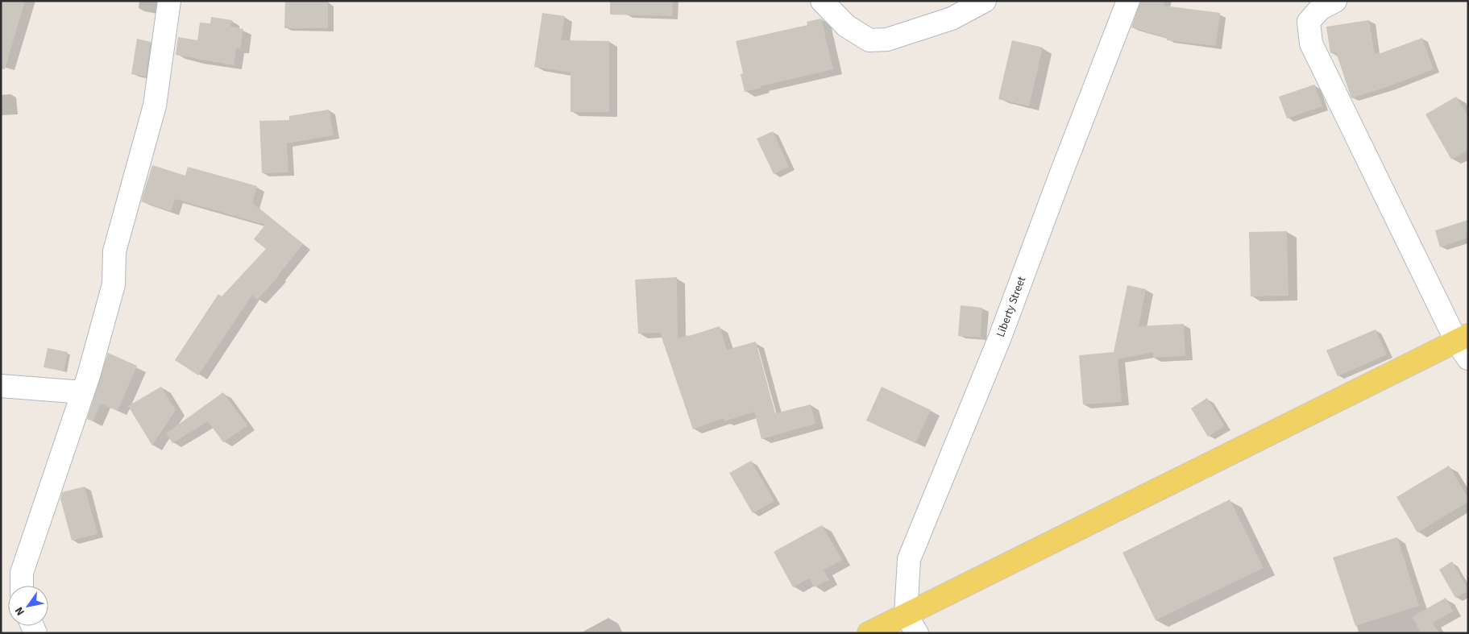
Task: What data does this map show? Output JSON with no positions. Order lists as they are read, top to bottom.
{
  "streets": {
    "street": ["Liberty Street"]
  },
  "north": "bottom left"
}
